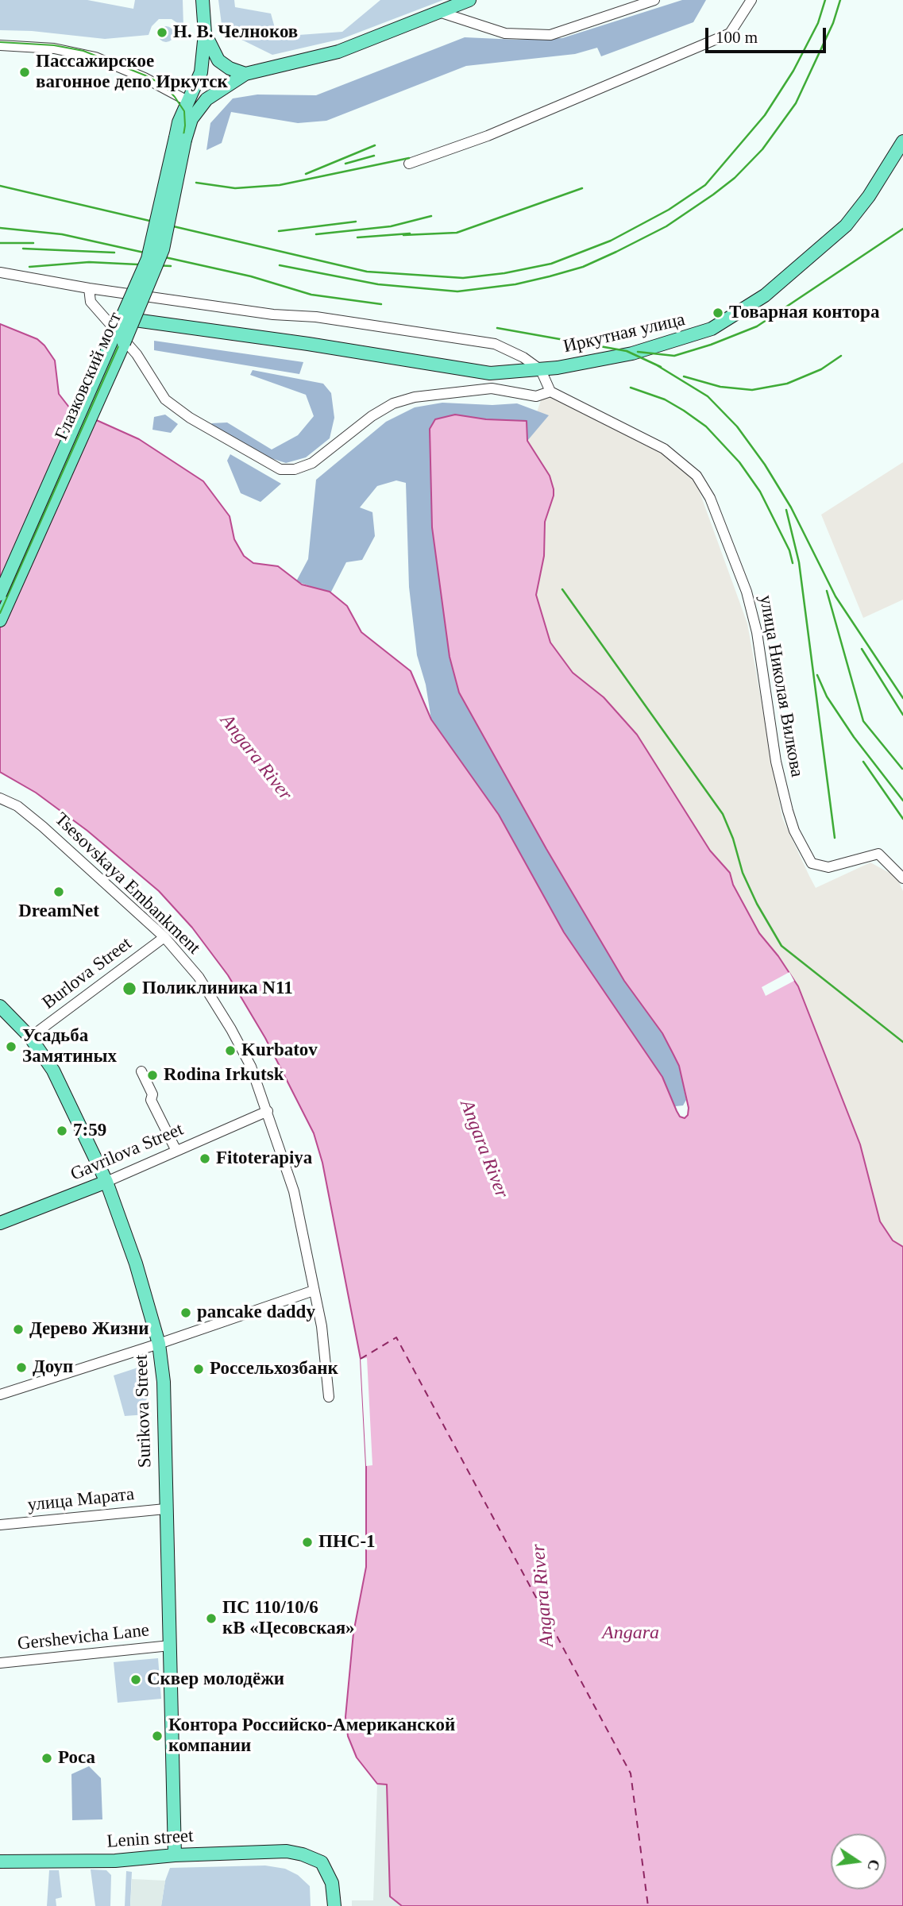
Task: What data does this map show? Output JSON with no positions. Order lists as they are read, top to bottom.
{
  "streets": {
    "main road": [
      "Иркутная улица",
      "Глазковский мост",
      "Gavrilova Street",
      "Surikova Street",
      "Lenin street"
    ],
    "street": [
      "улица Николая Вилкова",
      "Tsesovskaya Embankment",
      "Burlova Street",
      "улица Марата",
      "Gershevicha Lane"
    ]
  },
  "crossings": [
    ["Иркутная улица", "Глазковский мост"],
    ["Tsesovskaya Embankment", "Burlova Street"],
    ["Tsesovskaya Embankment", "Gavrilova Street"],
    ["Burlova Street", "Surikova Street"],
    ["Gavrilova Street", "Surikova Street"],
    ["Surikova Street", "улица Марата"],
    ["Surikova Street", "Gershevicha Lane"],
    ["Surikova Street", "Lenin street"]
  ],
  "water": ["Angara River", "Angara"],
  "places": [
    "Н. В. Челноков",
    "Пассажирское вагонное депо Иркутск",
    "Товарная контора",
    "DreamNet",
    "Поликлиника N11",
    "Усадьба Замятиных",
    "Kurbatov",
    "Rodina Irkutsk",
    "7:59",
    "Fitoterapiya",
    "pancake daddy",
    "Дерево Жизни",
    "Доуп",
    "Россельхозбанк",
    "ПНС-1",
    "ПС 110/10/6 кВ «Цесовская»",
    "Сквер молодёжи",
    "Контора Российско-Американской компании",
    "Роса"
  ],
  "scale_bar": "100 m",
  "north": "right"
}
